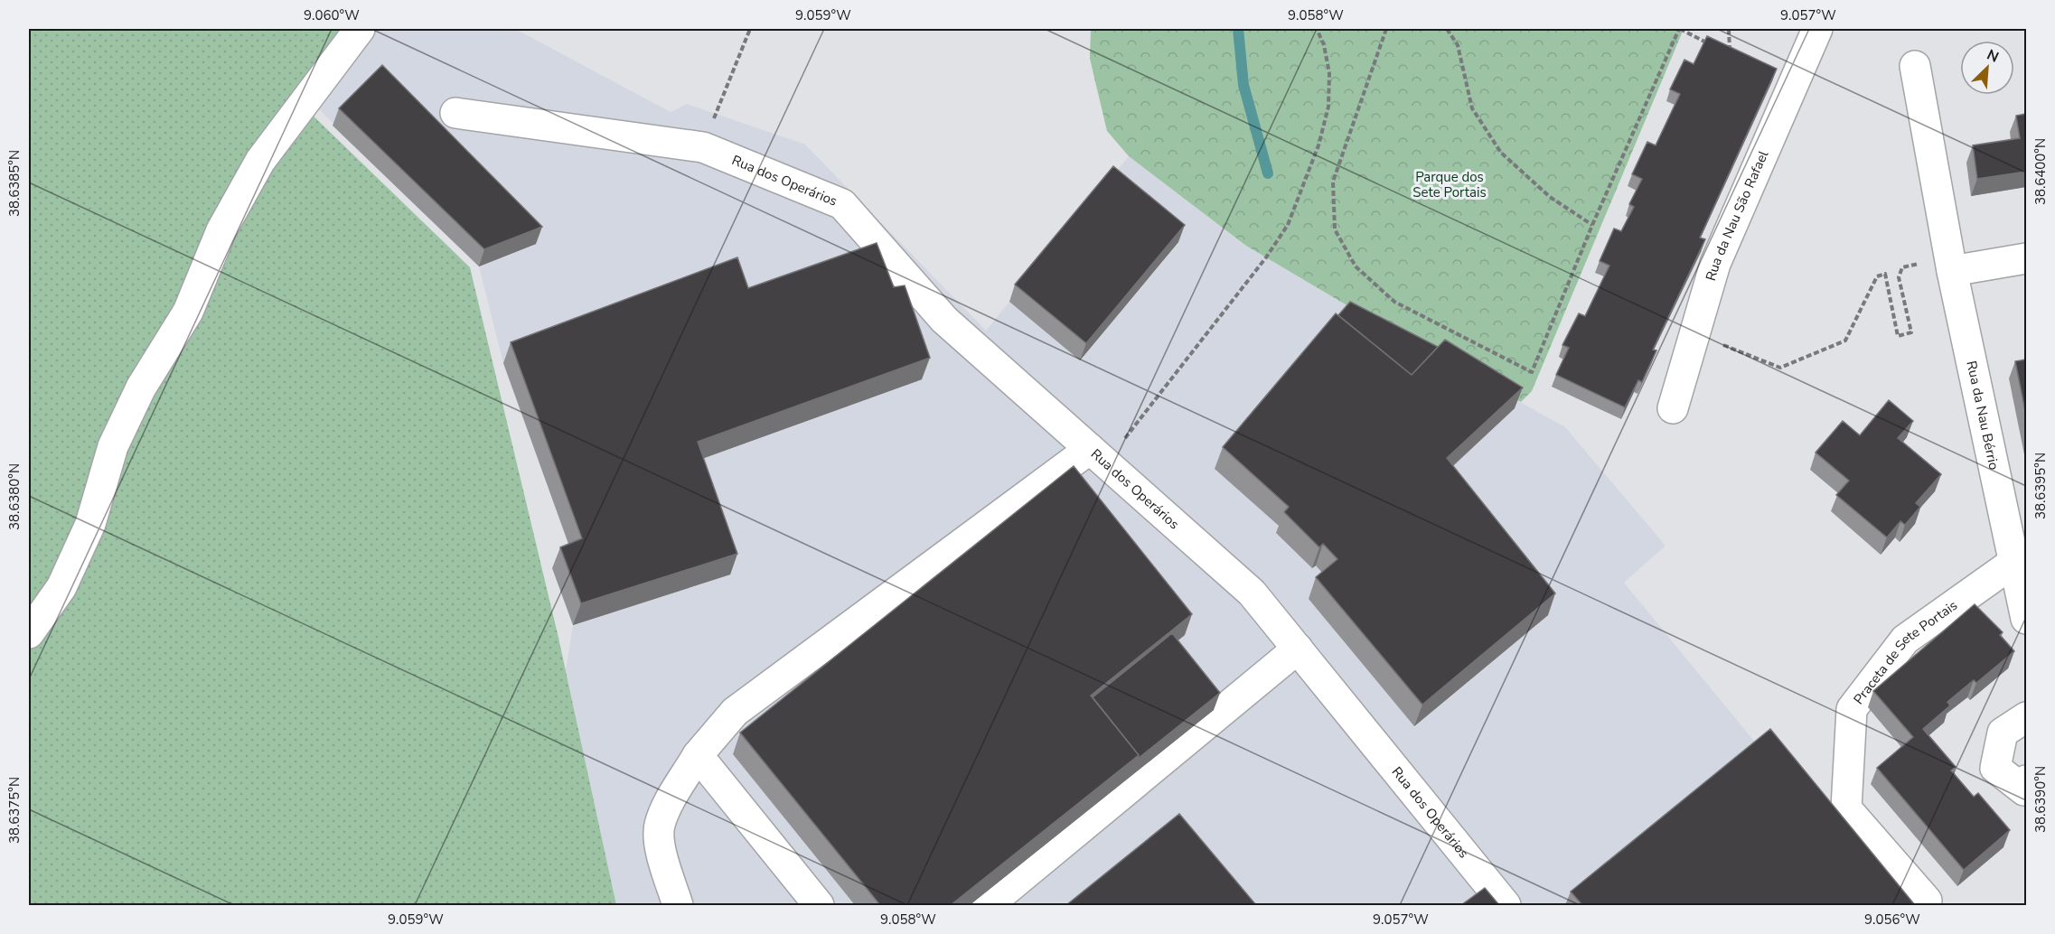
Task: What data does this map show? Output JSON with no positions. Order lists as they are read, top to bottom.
{
  "streets": {
    "street": [
      "Rua dos Operários",
      "Rua da Nau São Rafael",
      "Rua da Nau Bérrio",
      "Praceta de Sete Portais"
    ]
  },
  "crossings": [
    ["Rua da Nau Bérrio", "Praceta de Sete Portais"]
  ],
  "parks": ["Parque dos Sete Portais"],
  "north": "top right",
  "coordinates": [
    "9.060°W",
    "9.059°W",
    "9.058°W",
    "9.057°W",
    "38.6400°N",
    "38.6385°N",
    "38.6395°N",
    "38.6380°N",
    "38.6390°N",
    "38.6375°N",
    "9.056°W"
  ]
}
